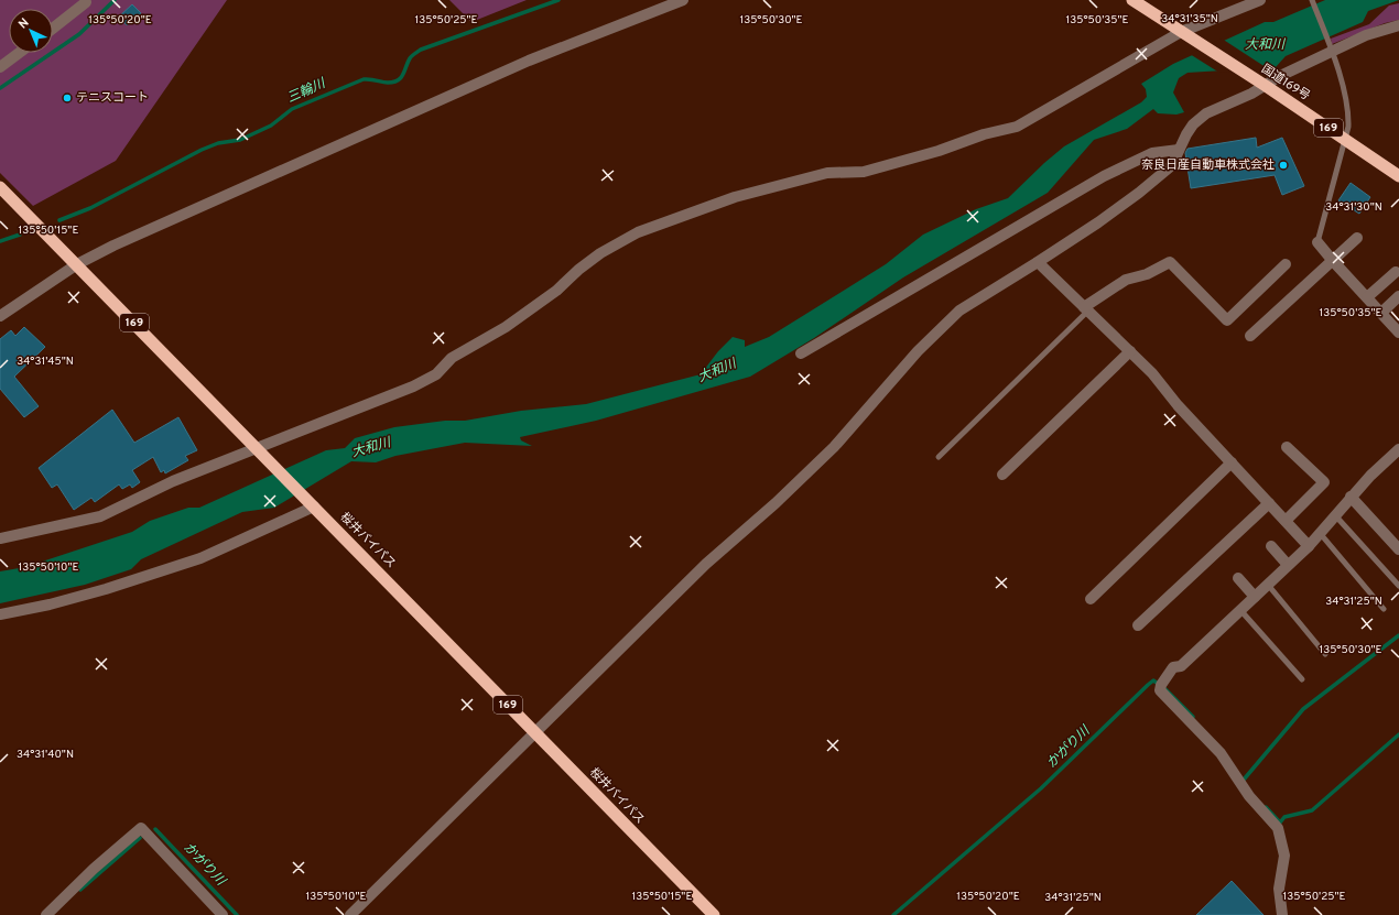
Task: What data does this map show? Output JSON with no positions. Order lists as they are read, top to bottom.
{
  "streets": {
    "highway": ["国道169号", "169", "桜井バイパス"]
  },
  "water": ["大和川", "三輪川", "かがり川"],
  "places": ["テニスコート", "奈良日産自動車株式会社"],
  "north": "top left",
  "coordinates": [
    "34°31'35\"N",
    "135°50'20\"E",
    "135°50'25\"E",
    "135°50'30\"E",
    "135°50'35\"E",
    "34°31'30\"N",
    "135°50'15\"E",
    "34°31'45\"N",
    "135°50'10\"E",
    "34°31'25\"N",
    "34°31'40\"N"
  ]
}
